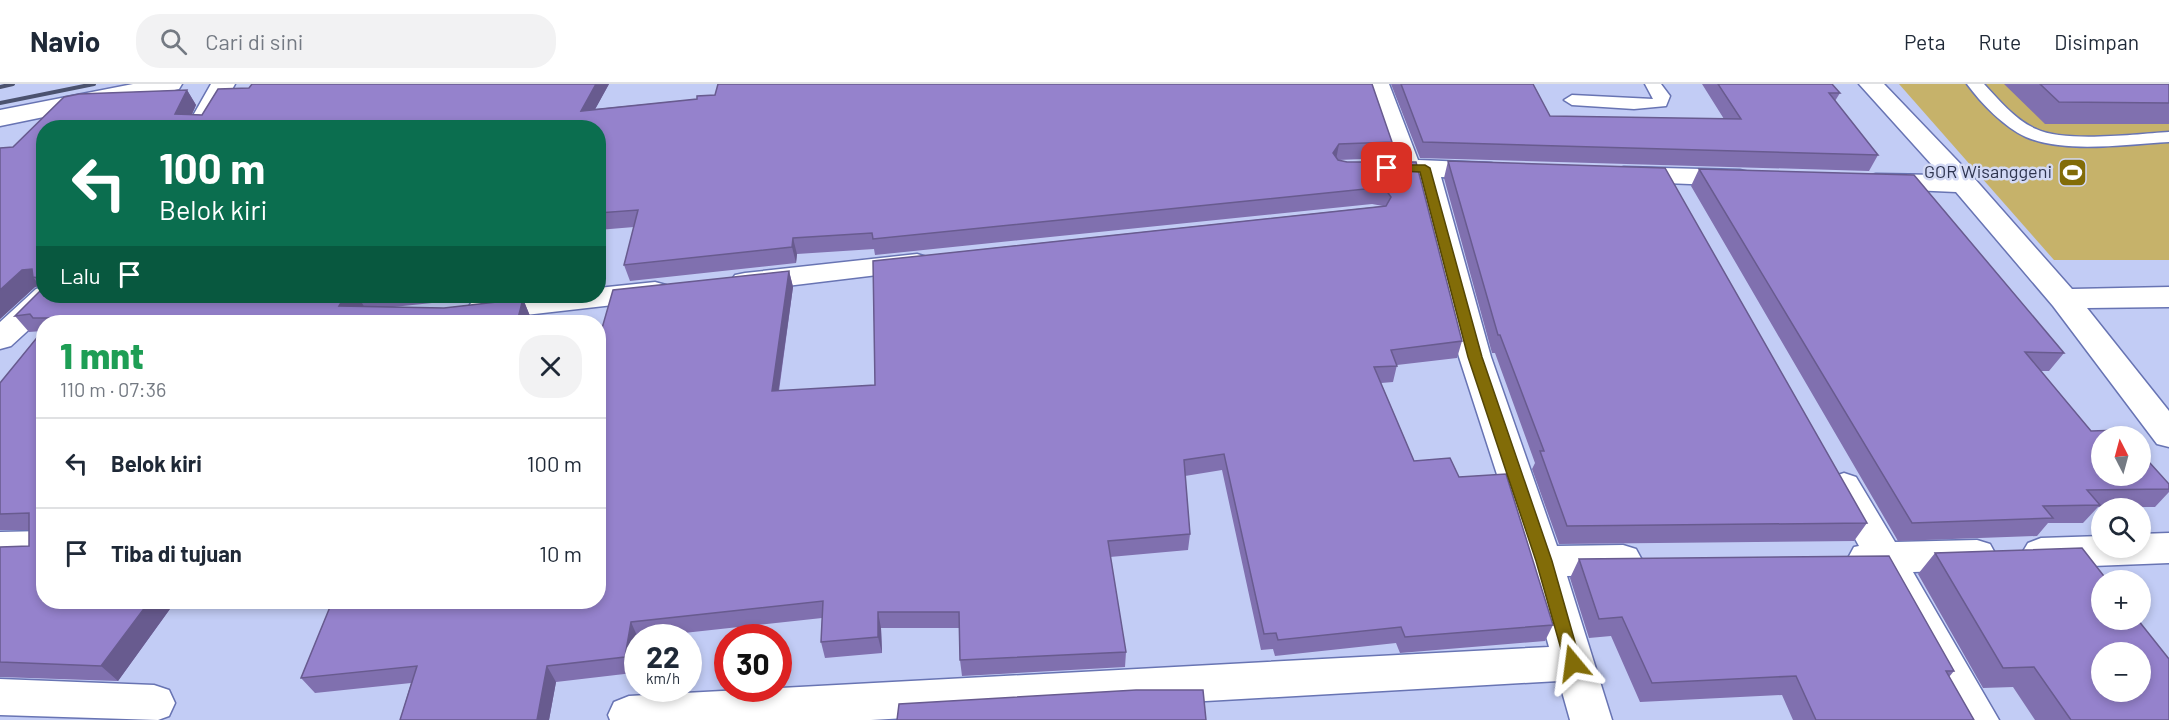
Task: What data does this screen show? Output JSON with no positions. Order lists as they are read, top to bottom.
{
  "places": {
    "sports": ["GOR Wisanggeni"]
  },
  "north": "top",
  "page": {
    "header": "Navio",
    "search": "Cari di sini",
    "nav": ["Peta", "Rute", "Disimpan"],
    "turn": ["100 m", "Belok kiri"],
    "then": "Lalu",
    "heading": ["1 mnt", "110 m · 07:36"],
    "list": [
      {
        "name": "Belok kiri",
        "value": "100 m"
      },
      {
        "name": "Tiba di tujuan",
        "value": "10 m"
      }
    ],
    "map_buttons": ["+", "−"],
    "speed": "22 km/h",
    "limit": "30"
  }
}
